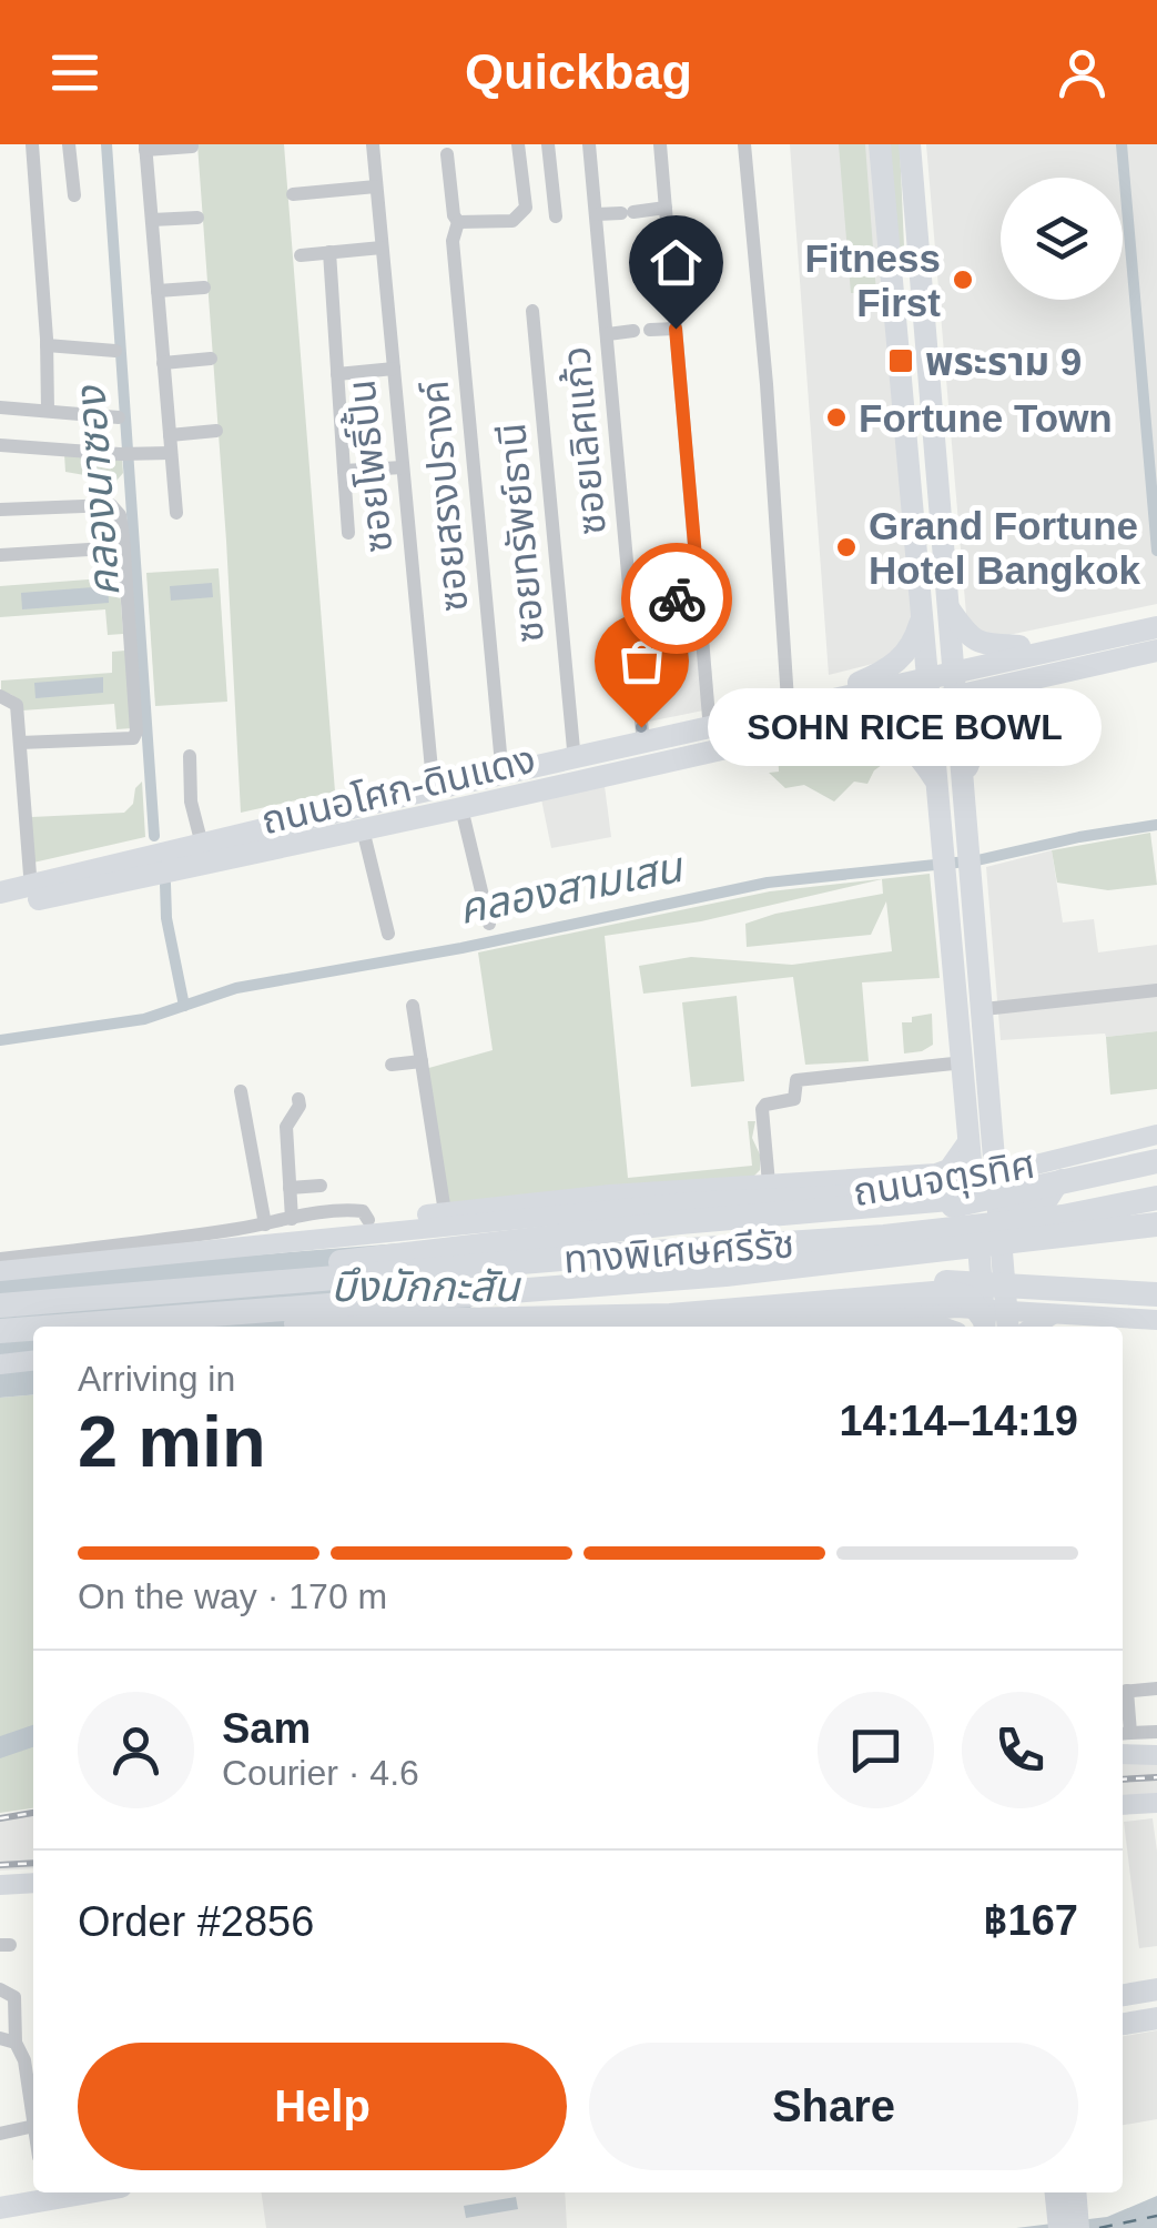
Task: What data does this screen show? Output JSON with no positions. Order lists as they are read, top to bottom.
{
  "streets": {
    "highway": ["ทางพิเศษศรีรัช"],
    "main road": ["ถนนอโศก-ดินแดง", "ถนนจตุรทิศ"],
    "street": [
      "ซอยเลิศแก้ว",
      "ซอยโพธิ์ปั้น",
      "ซอยสรงปรางค์",
      "ซอยทรัพย์ธานี"
    ]
  },
  "crossings": [
    ["ซอยเลิศแก้ว", "ถนนอโศก-ดินแดง"],
    ["ซอยโพธิ์ปั้น", "ถนนอโศก-ดินแดง"],
    ["ซอยสรงปรางค์", "ถนนอโศก-ดินแดง"],
    ["ซอยทรัพย์ธานี", "ถนนอโศก-ดินแดง"]
  ],
  "water": ["คลองนาซอง", "คลองสามเสน", "บึงมักกะสัน"],
  "places": {
    "other": [
      "Fitness First",
      "Fortune Town",
      "Grand Fortune Hotel Bangkok",
      "SOHN RICE BOWL"
    ],
    "transit": ["พระราม 9"]
  },
  "page": {
    "header": "Quickbag",
    "bubble": "SOHN RICE BOWL",
    "heading": ["2 min", "Arriving in", "14:14–14:19"],
    "panel": [
      "Sam",
      "Courier · 4.6",
      "Order #2856",
      "฿167"
    ],
    "bar": "On the way · 170 m",
    "buttons": ["Help", "Share"]
  }
}
